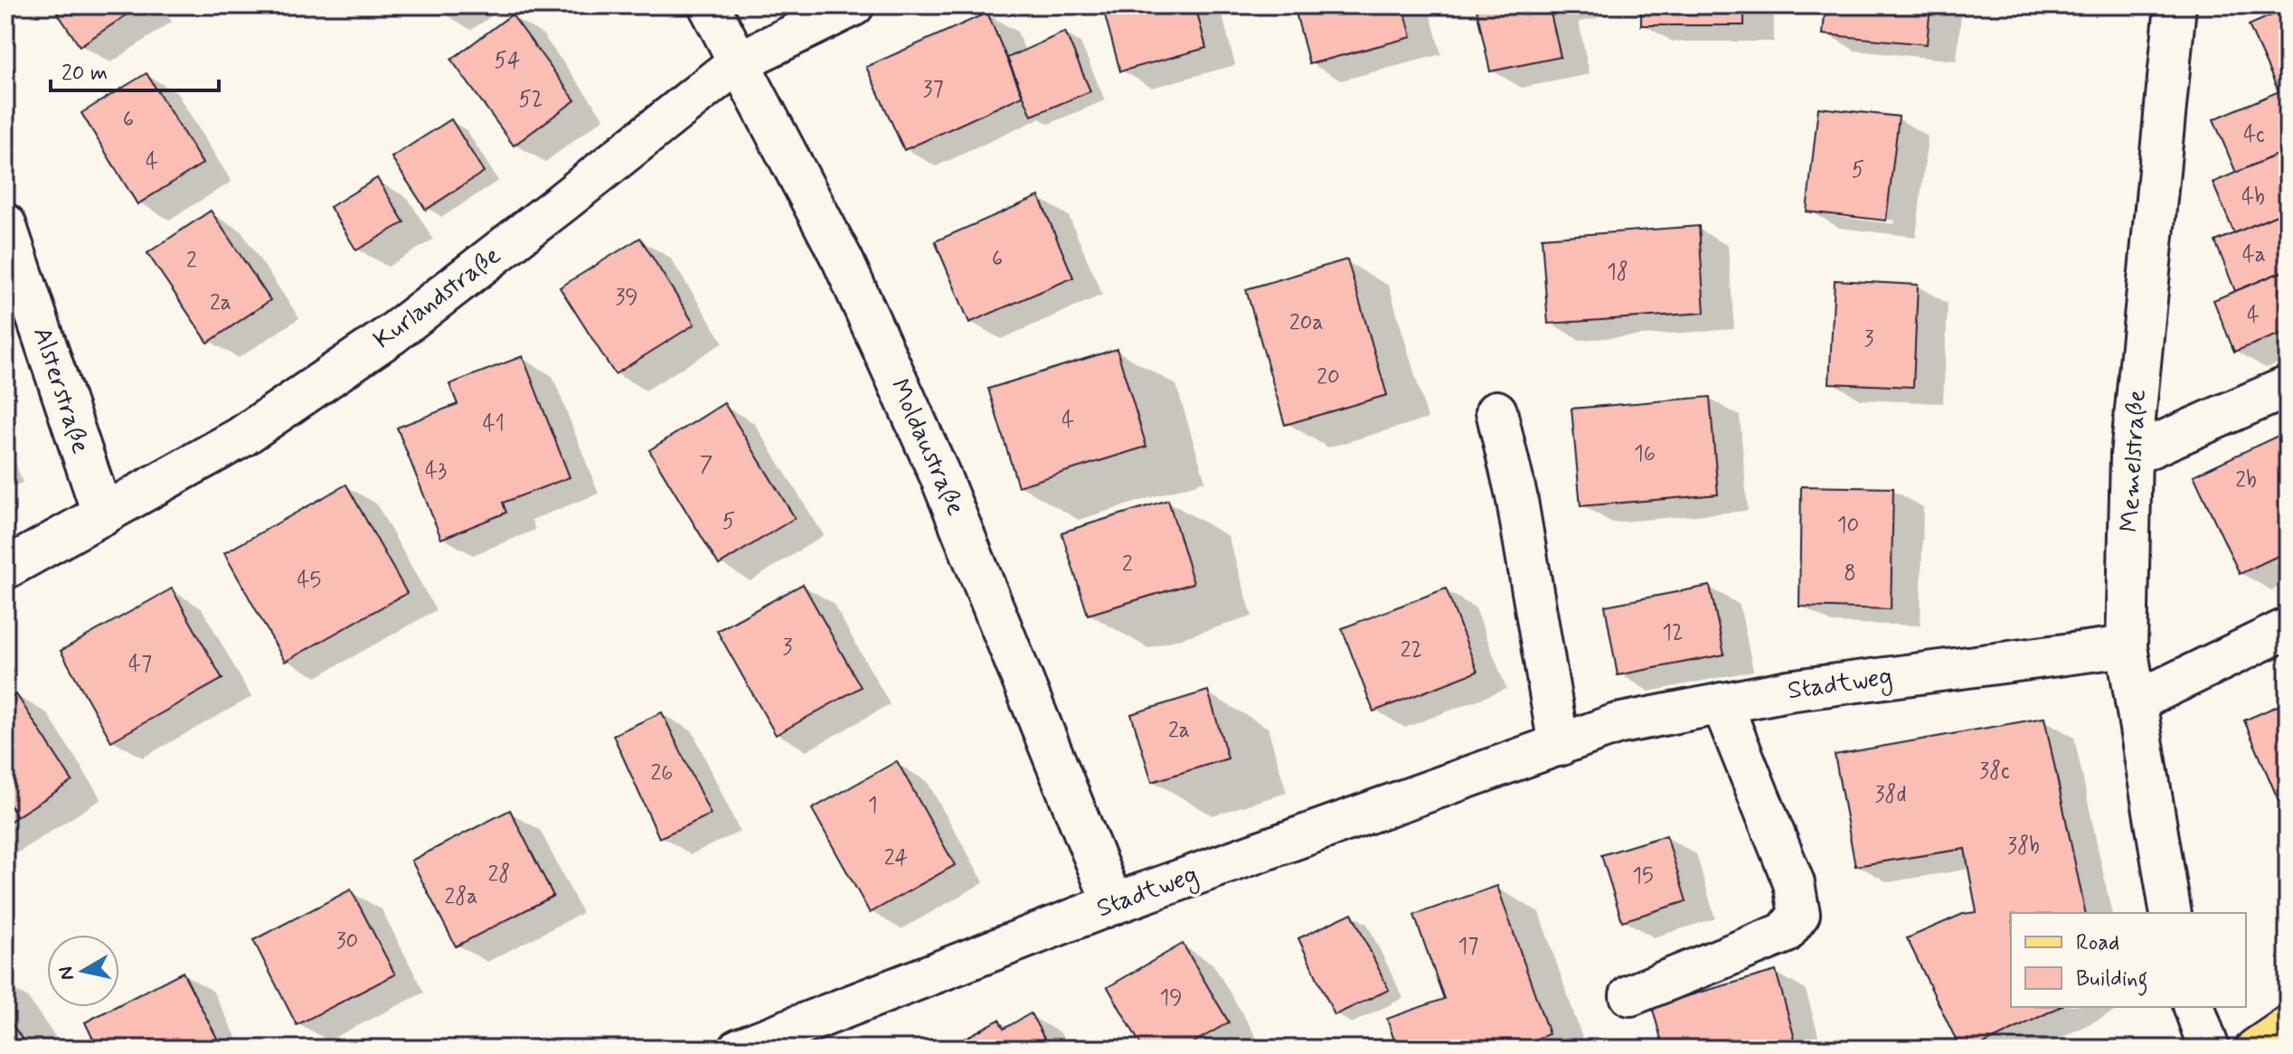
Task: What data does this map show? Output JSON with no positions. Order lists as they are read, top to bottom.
{
  "streets": {
    "street": [
      "Kurlandstraße",
      "Alsterstraße",
      "Moldaustraße",
      "Memelstraße",
      "Stadtweg"
    ]
  },
  "crossings": [
    ["Kurlandstraße", "Alsterstraße"],
    ["Kurlandstraße", "Moldaustraße"],
    ["Moldaustraße", "Stadtweg"],
    ["Memelstraße", "Stadtweg"]
  ],
  "house_numbers": [
    "54",
    "37",
    "52",
    "6",
    "4c",
    "4",
    "5",
    "4b",
    "4a",
    "6",
    "2",
    "18",
    "39",
    "2a",
    "4",
    "20a",
    "3",
    "20",
    "4",
    "41",
    "16",
    "7",
    "43",
    "2b",
    "5",
    "10",
    "2",
    "8",
    "45",
    "12",
    "3",
    "22",
    "47",
    "2a",
    "38c",
    "26",
    "38d",
    "1",
    "38b",
    "24",
    "28",
    "15",
    "28a",
    "30",
    "17",
    "19"
  ],
  "legend": ["Road", "Building"],
  "scale_bar": "20 m",
  "north": "left"
}
